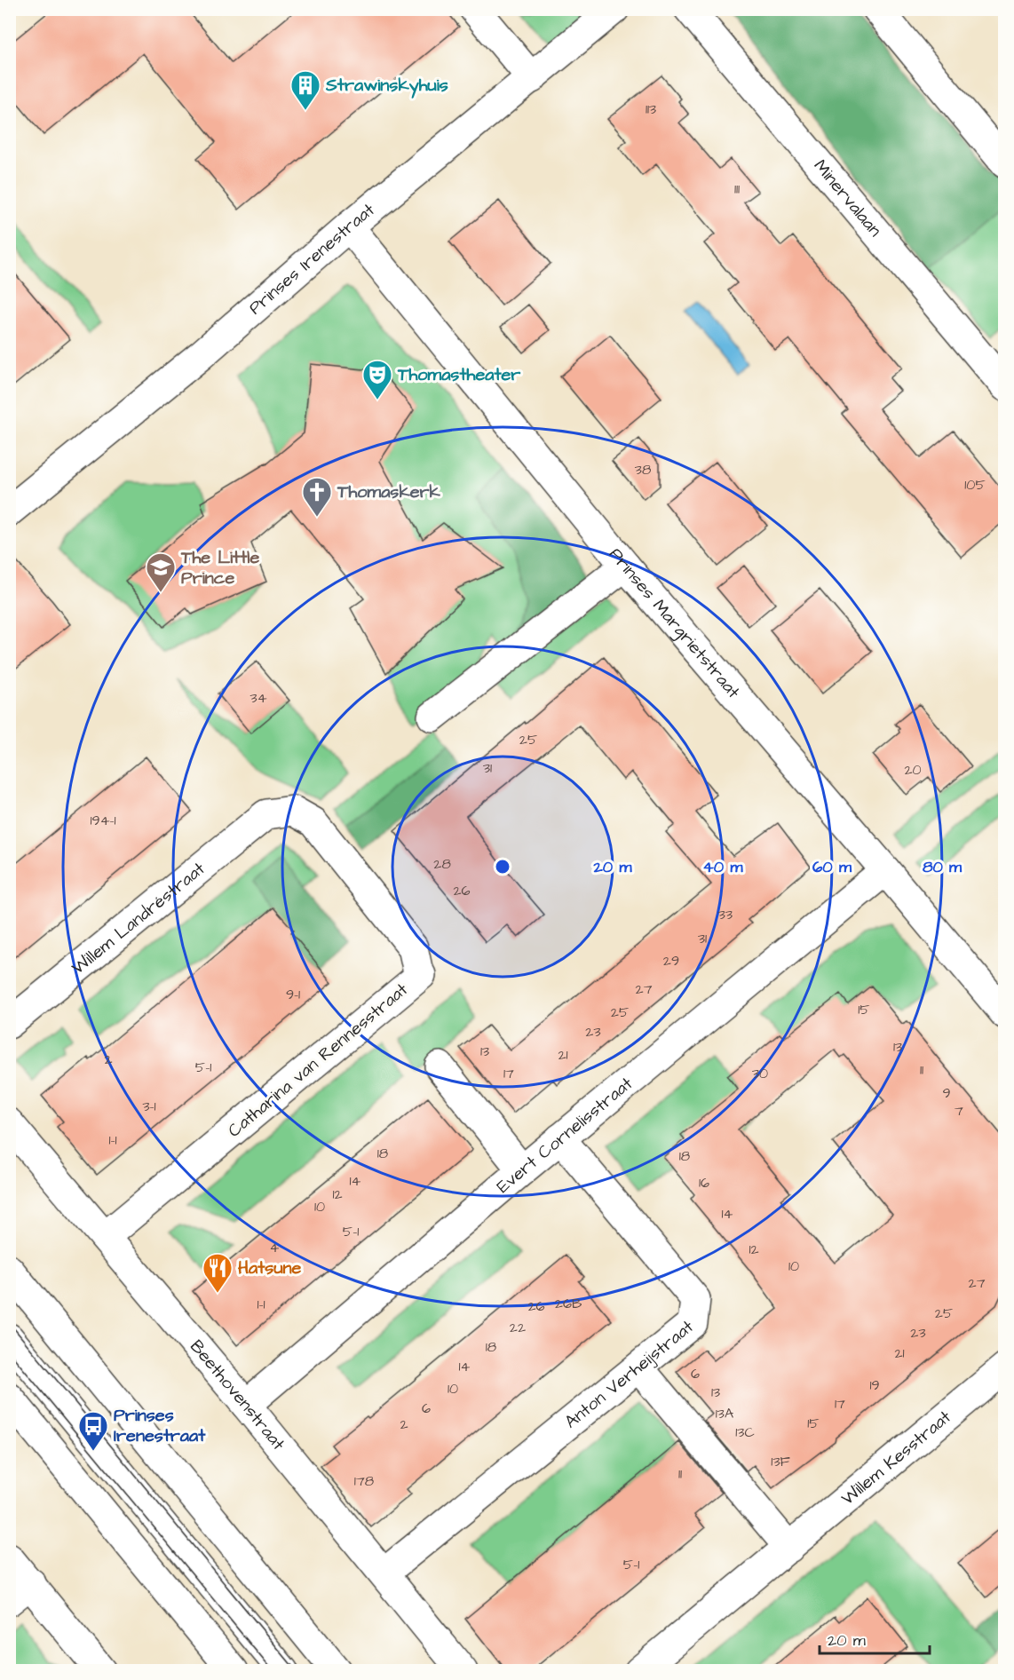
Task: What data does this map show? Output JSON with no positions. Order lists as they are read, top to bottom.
{
  "streets": {
    "street": [
      "Minervalaan",
      "Prinses Irenestraat",
      "Prinses Margrietstraat",
      "Willem Landréstraat",
      "Catharina van Rennesstraat",
      "Evert Cornelisstraat",
      "Anton Verheijstraat",
      "Beethovenstraat",
      "Willem Kesstraat"
    ]
  },
  "crossings": [
    ["Prinses Irenestraat", "Prinses Margrietstraat"],
    ["Prinses Margrietstraat", "Evert Cornelisstraat"],
    ["Willem Landréstraat", "Catharina van Rennesstraat"],
    ["Catharina van Rennesstraat", "Beethovenstraat"],
    ["Evert Cornelisstraat", "Anton Verheijstraat"],
    ["Evert Cornelisstraat", "Beethovenstraat"],
    ["Anton Verheijstraat", "Beethovenstraat"]
  ],
  "places": {
    "building": ["Strawinskyhuis"],
    "theatre": ["Thomastheater"],
    "church": ["Thomaskerk"],
    "school or university": ["The Little Prince"],
    "restaurant": ["Hatsune"],
    "bus stop": ["Prinses Irenestraat"]
  },
  "house_numbers": [
    "113",
    "111",
    "38",
    "105",
    "34",
    "25",
    "31",
    "20",
    "194-1",
    "28",
    "26",
    "33",
    "31",
    "29",
    "27",
    "9-1",
    "15",
    "25",
    "23",
    "13",
    "13",
    "21",
    "2",
    "5-1",
    "11",
    "17",
    "30",
    "9",
    "3-1",
    "7",
    "1-1",
    "18",
    "18",
    "14",
    "16",
    "12",
    "10",
    "14",
    "5-1",
    "4",
    "12",
    "10",
    "27",
    "26B",
    "1-1",
    "26",
    "25",
    "22",
    "23",
    "18",
    "21",
    "14",
    "6",
    "19",
    "10",
    "13",
    "17",
    "6",
    "13A",
    "15",
    "2",
    "13C",
    "13F",
    "11",
    "178",
    "5-1"
  ],
  "scale_bar": "20 m",
  "rings": [
    "20 m",
    "40 m",
    "60 m",
    "80 m"
  ]
}
